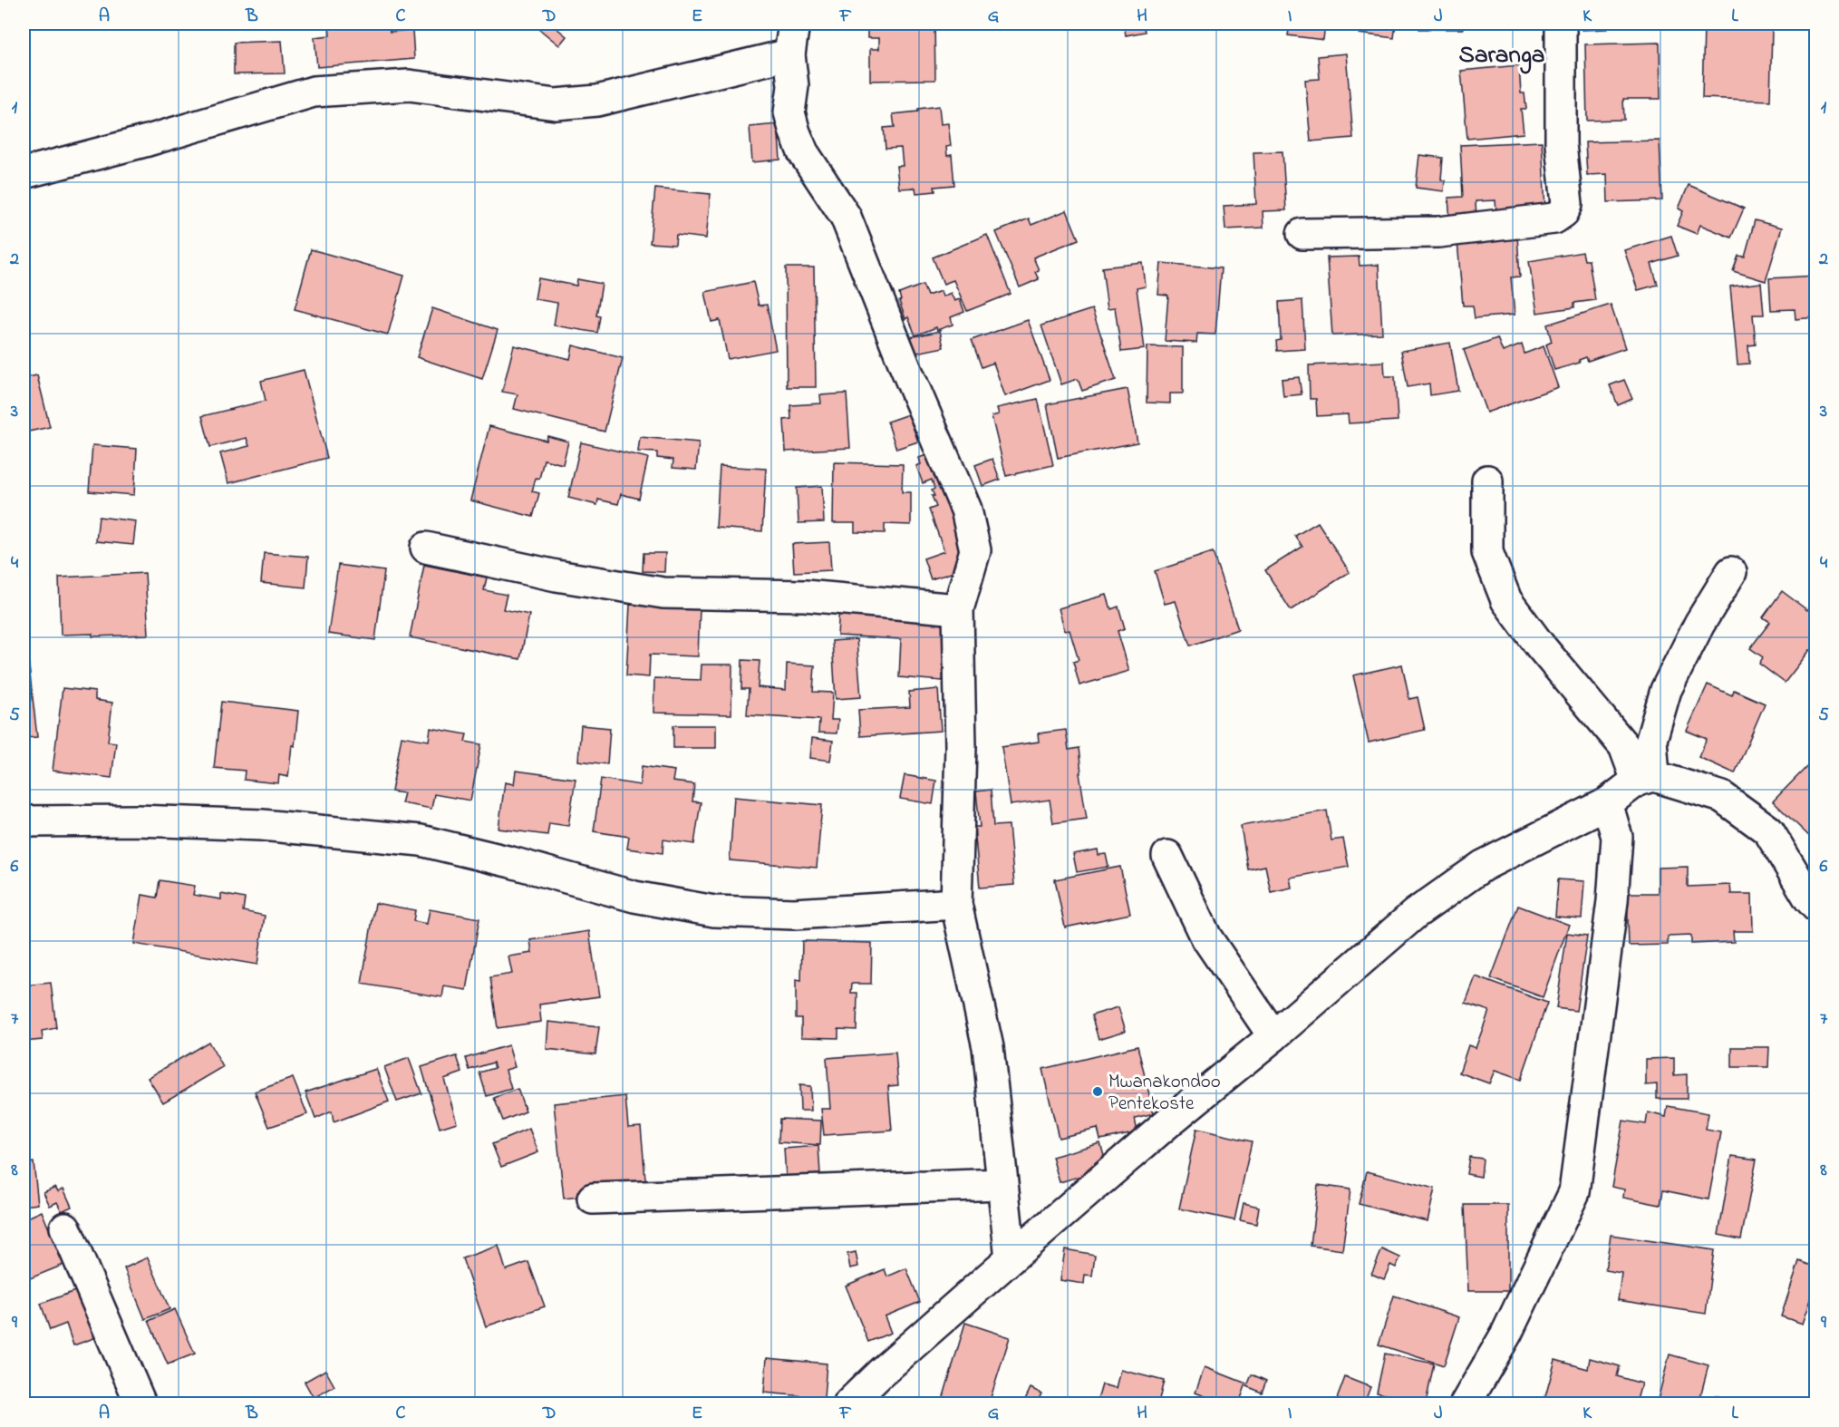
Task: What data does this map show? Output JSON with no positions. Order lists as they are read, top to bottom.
{
  "districts": ["Saranga"],
  "places": ["Mwanakondoo Pentekoste"],
  "grid": {
    "columns": [
      "A",
      "B",
      "C",
      "D",
      "E",
      "F",
      "G",
      "H",
      "I",
      "J",
      "K",
      "L"
    ],
    "rows": [
      "1",
      "2",
      "3",
      "4",
      "5",
      "6",
      "7",
      "8",
      "9"
    ]
  }
}
